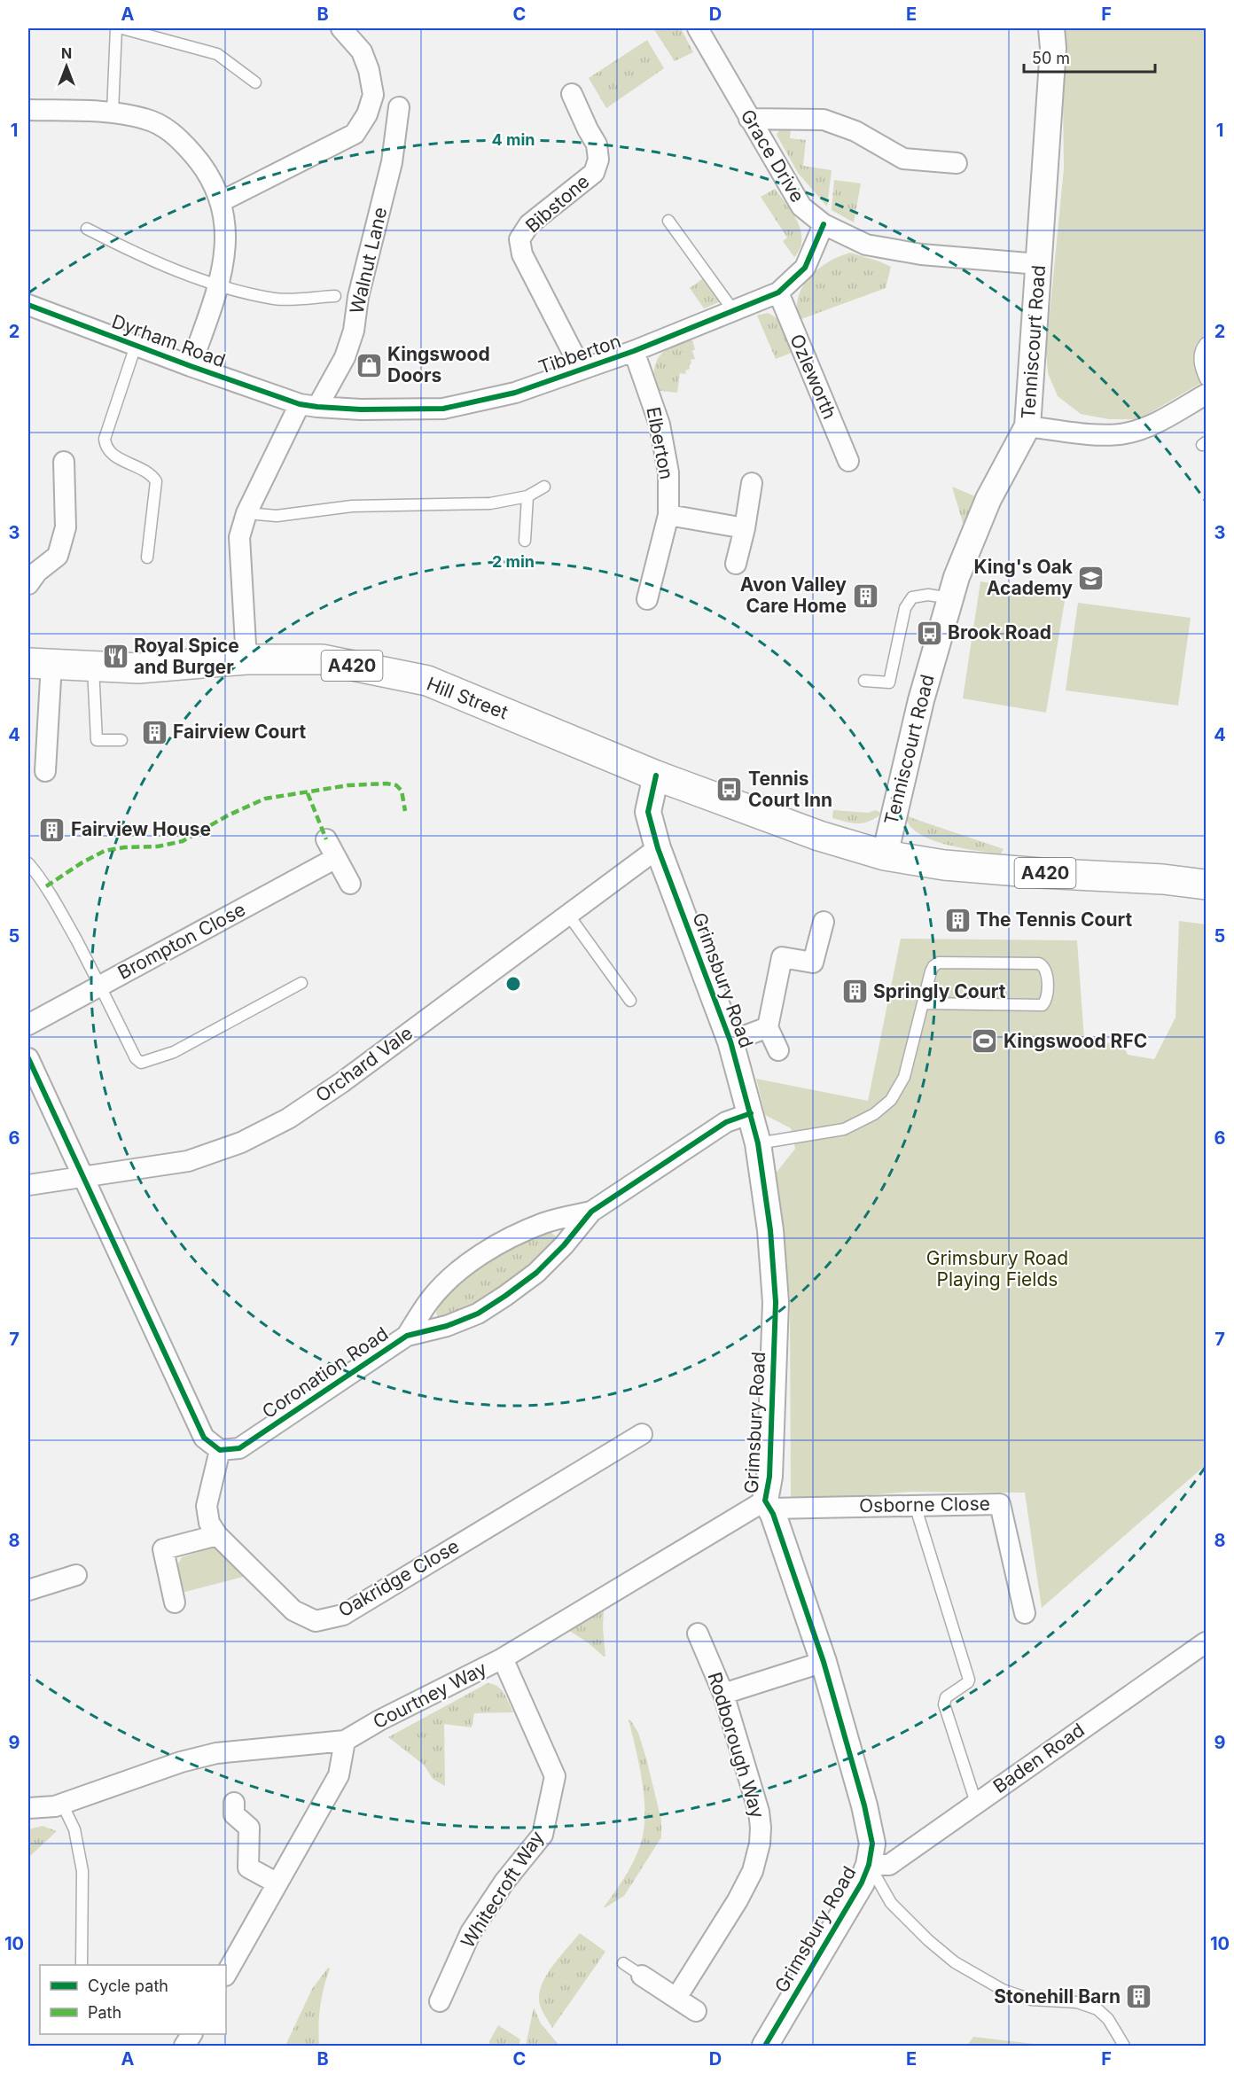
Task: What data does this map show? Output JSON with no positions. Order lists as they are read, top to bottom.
{
  "streets": {
    "main road": ["A420", "Hill Street"],
    "street": [
      "Grace Drive",
      "Bibstone",
      "Walnut Lane",
      "Dyrham Road",
      "Tenniscourt Road",
      "Tibberton",
      "Ozleworth",
      "Elberton",
      "Brompton Close",
      "Grimsbury Road",
      "Orchard Vale",
      "Coronation Road",
      "Osborne Close",
      "Oakridge Close",
      "Courtney Way",
      "Rodborough Way",
      "Baden Road",
      "Whitecroft Way"
    ]
  },
  "crossings": [
    ["Grace Drive", "Tenniscourt Road"],
    ["Grace Drive", "Tibberton"],
    ["Bibstone", "Tibberton"],
    ["Walnut Lane", "Dyrham Road"],
    ["Walnut Lane", "Tibberton"],
    ["Walnut Lane", "Hill Street"],
    ["Dyrham Road", "Tibberton"],
    ["Tenniscourt Road", "A420"],
    ["Tenniscourt Road", "Hill Street"],
    ["Tibberton", "Ozleworth"],
    ["Tibberton", "Elberton"],
    ["A420", "Hill Street"],
    ["Hill Street", "Grimsbury Road"],
    ["Grimsbury Road", "Orchard Vale"],
    ["Grimsbury Road", "Coronation Road"],
    ["Grimsbury Road", "Osborne Close"],
    ["Grimsbury Road", "Courtney Way"],
    ["Grimsbury Road", "Baden Road"],
    ["Coronation Road", "Oakridge Close"],
    ["Osborne Close", "Courtney Way"],
    ["Courtney Way", "Whitecroft Way"]
  ],
  "parks": ["Grimsbury Road Playing Fields"],
  "places": {
    "shop": ["Kingswood Doors"],
    "school or university": ["King's Oak Academy"],
    "building": [
      "Avon Valley Care Home",
      "Fairview Court",
      "Fairview House",
      "The Tennis Court",
      "Springly Court",
      "Stonehill Barn"
    ],
    "bus stop": ["Brook Road", "Tennis Court Inn"],
    "restaurant": ["Royal Spice and Burger"],
    "sports": ["Kingswood RFC"]
  },
  "legend": ["Cycle path", "Path"],
  "scale_bar": "50 m",
  "north": "top",
  "grid": {
    "columns": [
      "A",
      "B",
      "C",
      "D",
      "E",
      "F"
    ],
    "rows": [
      "1",
      "2",
      "3",
      "4",
      "5",
      "6",
      "7",
      "8",
      "9",
      "10"
    ]
  },
  "rings": ["4 min", "2 min"]
}
